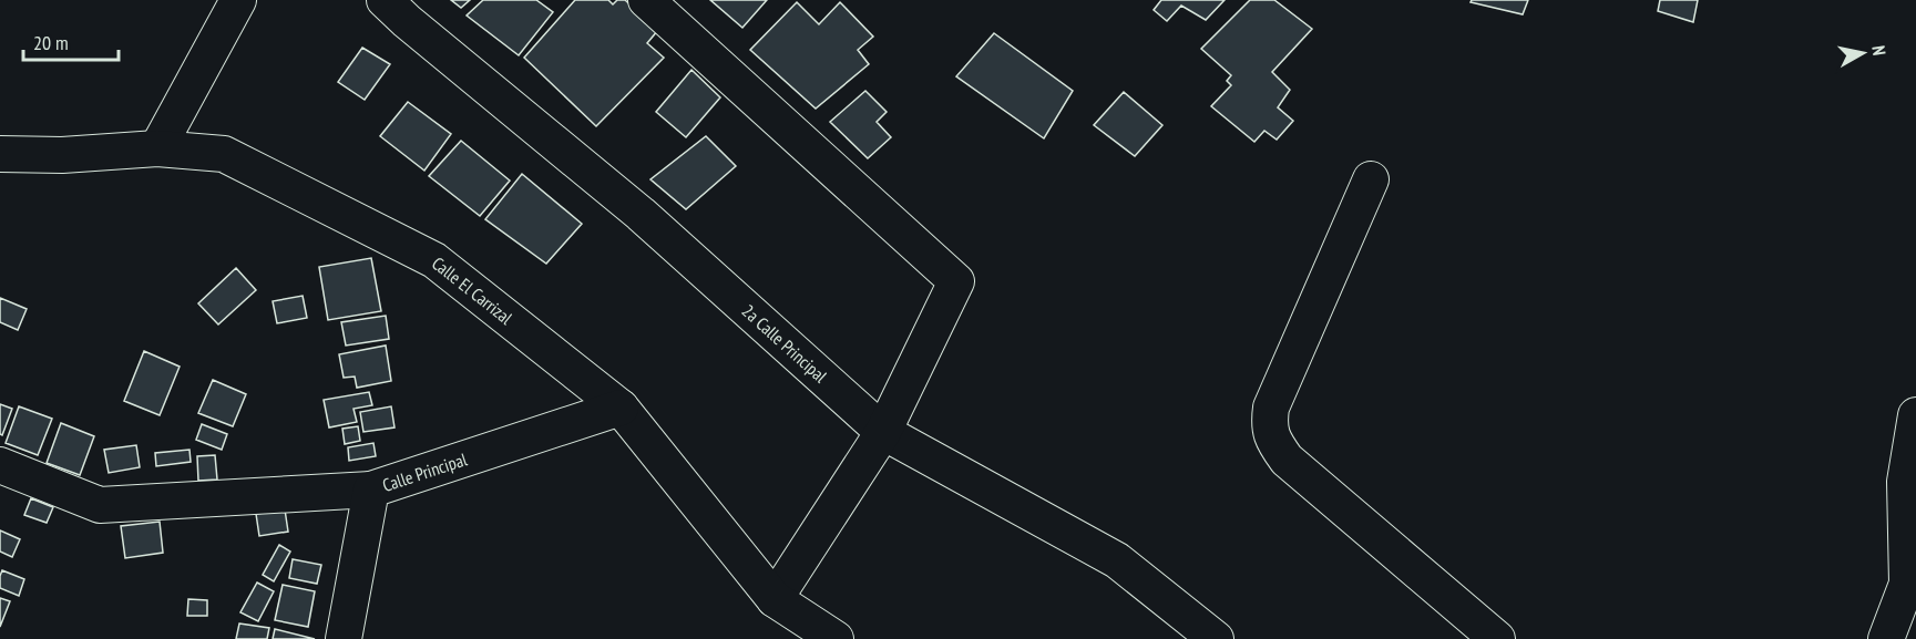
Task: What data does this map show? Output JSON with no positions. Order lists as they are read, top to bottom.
{
  "streets": {
    "street": ["Calle El Carrizal", "2a Calle Principal", "Calle Principal"]
  },
  "crossings": [
    ["Calle El Carrizal", "Calle Principal"]
  ],
  "scale_bar": "20 m",
  "north": "right"
}
